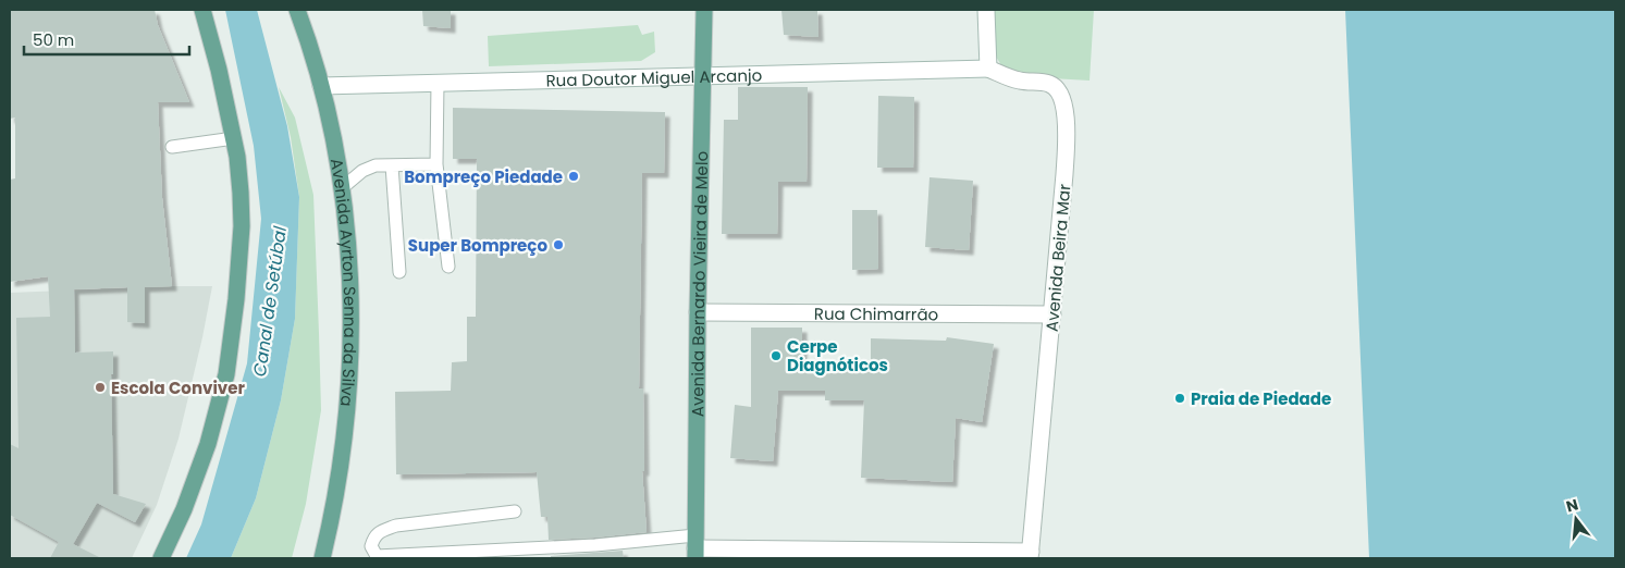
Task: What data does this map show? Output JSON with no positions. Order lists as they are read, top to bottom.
{
  "streets": {
    "main road": ["Avenida Ayrton Senna da Silva", "Avenida Bernardo Vieira de Melo"],
    "street": ["Rua Doutor Miguel Arcanjo", "Avenida Beira Mar", "Rua Chimarrão"]
  },
  "crossings": [
    ["Rua Doutor Miguel Arcanjo", "Avenida Beira Mar"],
    ["Rua Doutor Miguel Arcanjo", "Avenida Ayrton Senna da Silva"],
    ["Rua Doutor Miguel Arcanjo", "Avenida Bernardo Vieira de Melo"],
    ["Avenida Beira Mar", "Rua Chimarrão"],
    ["Avenida Bernardo Vieira de Melo", "Rua Chimarrão"]
  ],
  "water": ["Canal de Setúbal"],
  "places": [
    "Bompreço Piedade",
    "Super Bompreço",
    "Cerpe Diagnóticos",
    "Escola Conviver",
    "Praia de Piedade"
  ],
  "scale_bar": "50 m",
  "north": "top"
}
